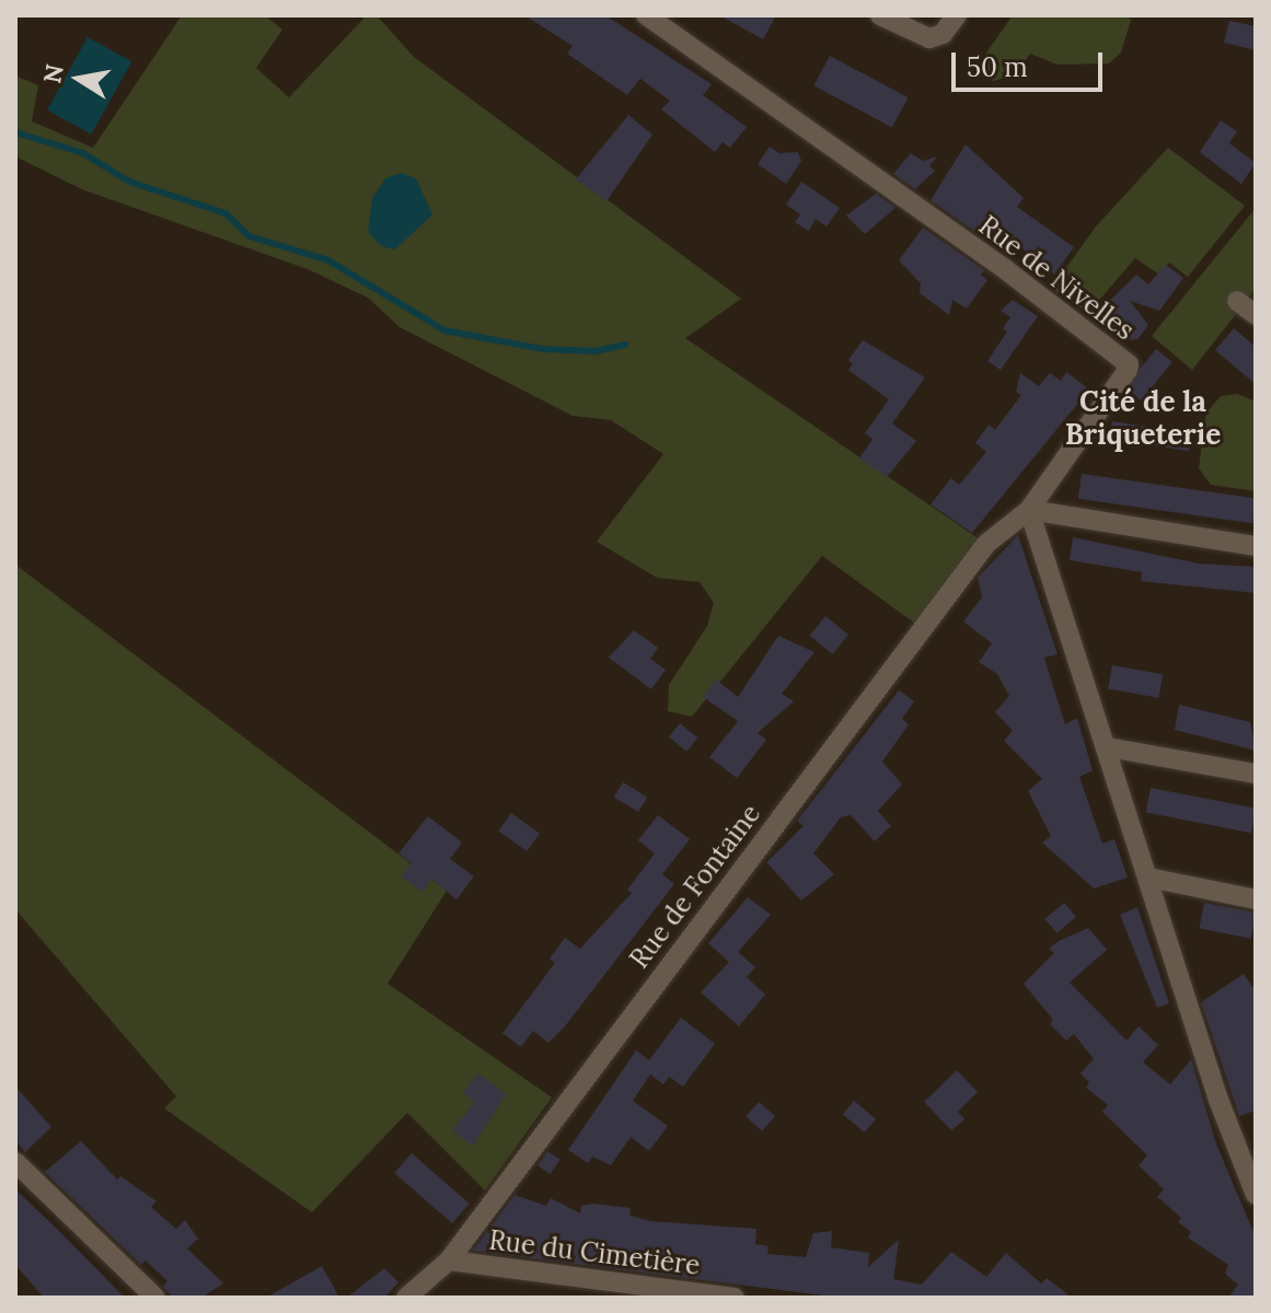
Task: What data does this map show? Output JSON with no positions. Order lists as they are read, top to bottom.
{
  "streets": {
    "street": ["Rue de Nivelles", "Rue de Fontaine", "Rue du Cimetière"]
  },
  "crossings": [
    ["Rue de Nivelles", "Rue de Fontaine"],
    ["Rue de Fontaine", "Rue du Cimetière"]
  ],
  "districts": ["Cité de la Briqueterie"],
  "scale_bar": "50 m",
  "north": "left"
}
